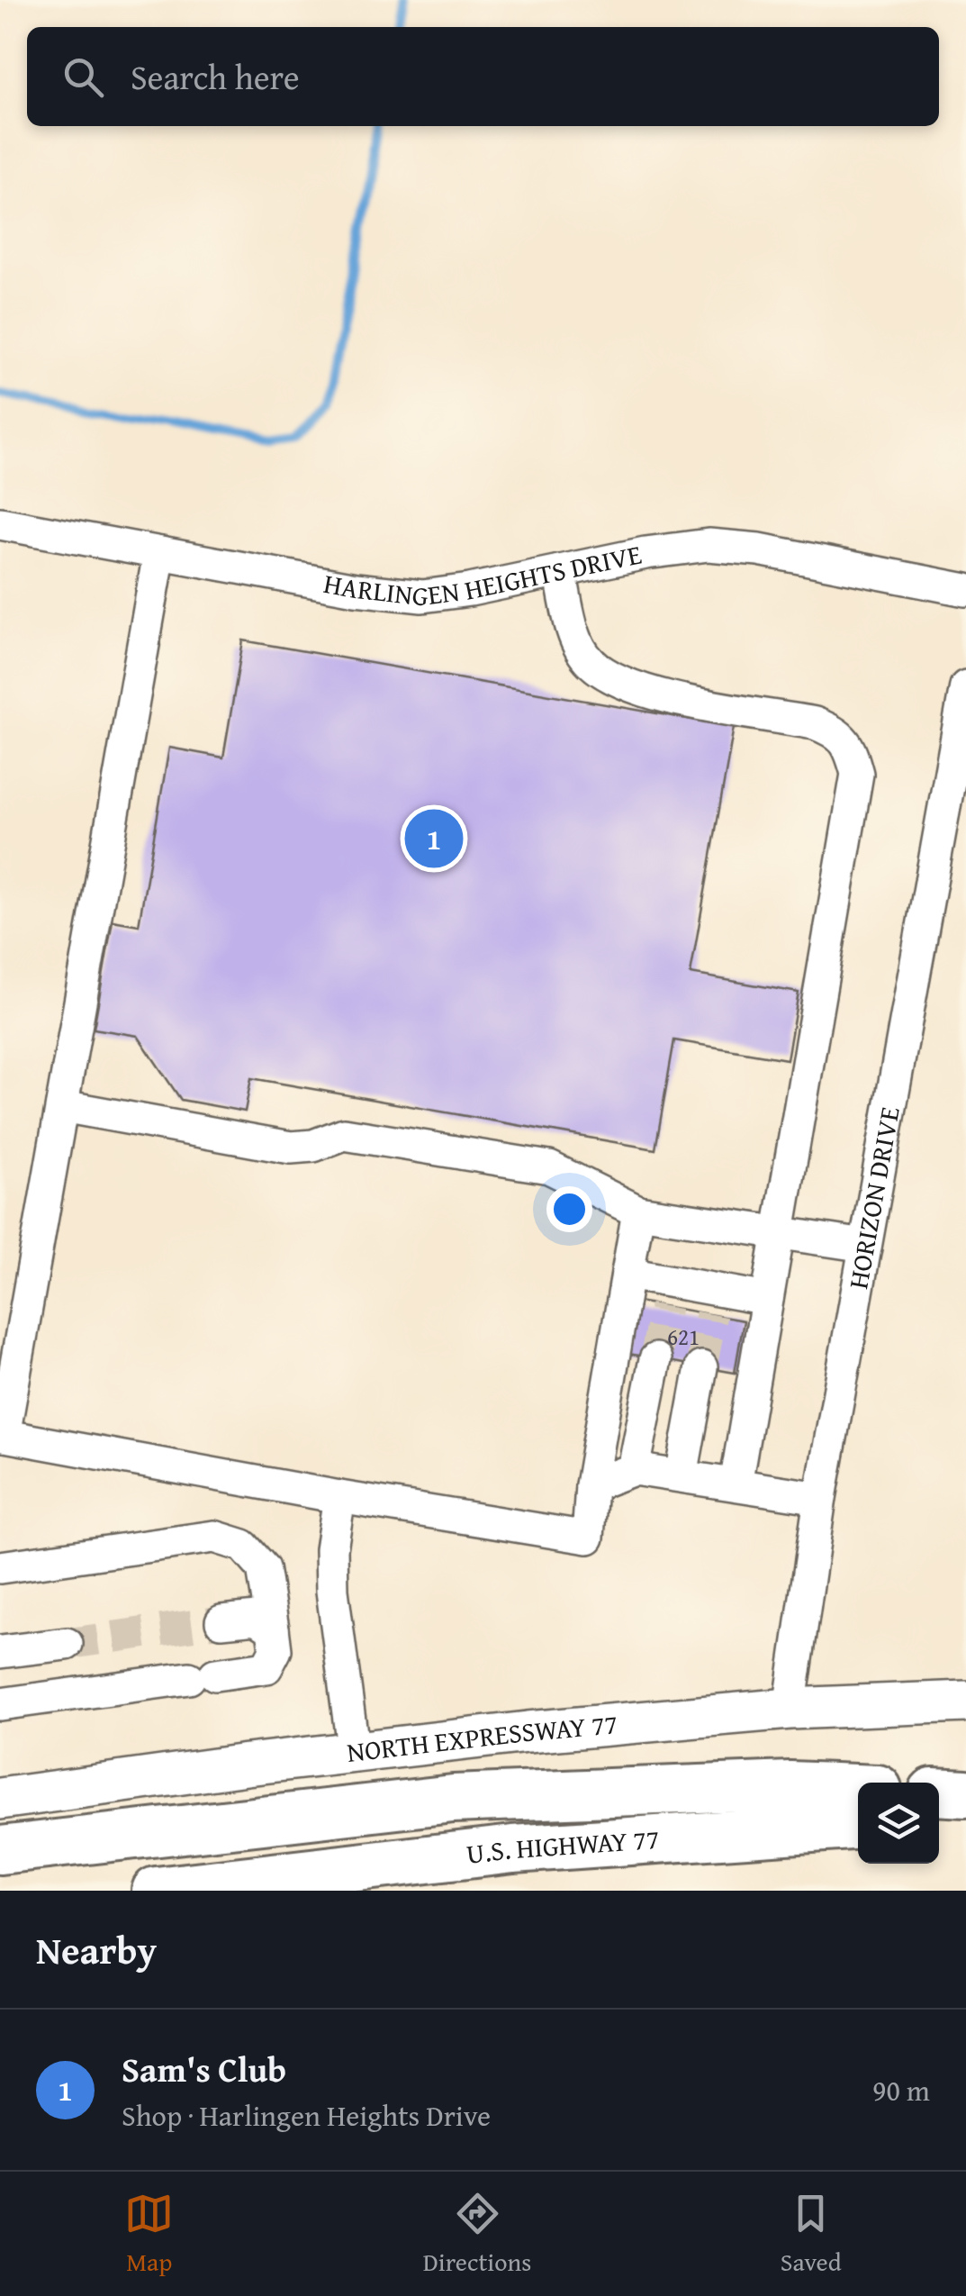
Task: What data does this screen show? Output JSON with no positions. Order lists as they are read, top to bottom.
{
  "streets": {
    "highway": ["U.S. HIGHWAY 77"],
    "main road": ["NORTH EXPRESSWAY 77"],
    "street": ["HARLINGEN HEIGHTS DRIVE", "HORIZON DRIVE"]
  },
  "crossings": [
    ["HORIZON DRIVE", "NORTH EXPRESSWAY 77"]
  ],
  "house_numbers": ["621"],
  "page": {
    "search": "Search here",
    "pins": "1",
    "heading": "Nearby",
    "list": [
      {
        "mark": "1",
        "name": "Sam's Club",
        "note": "Shop · Harlingen Heights Drive",
        "value": "90 m"
      }
    ],
    "nav": ["Map", "Directions", "Saved"]
  }
}
